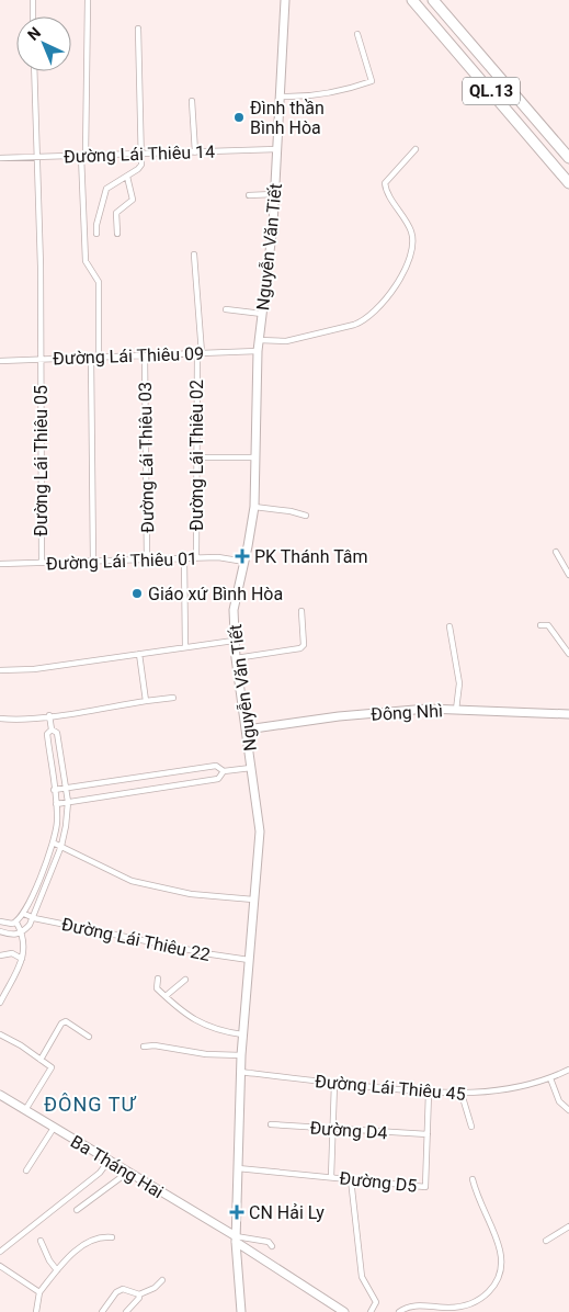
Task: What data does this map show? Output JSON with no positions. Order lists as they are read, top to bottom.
{
  "streets": {
    "highway": ["QL.13"],
    "street": [
      "Đường Lái Thiêu 14",
      "Nguyễn Văn Tiết",
      "Đường Lái Thiêu 09",
      "Đường Lái Thiêu 02",
      "Đường Lái Thiêu 03",
      "Đường Lái Thiêu 05",
      "Đường Lái Thiêu 01",
      "Đông Nhì",
      "Đường Lái Thiêu 22",
      "Đường Lái Thiêu 45",
      "Đường D4",
      "Ba Tháng Hai",
      "Đường D5"
    ]
  },
  "crossings": [
    ["Đường Lái Thiêu 14", "Nguyễn Văn Tiết"],
    ["Đường Lái Thiêu 14", "Đường Lái Thiêu 05"],
    ["Nguyễn Văn Tiết", "Đường Lái Thiêu 09"],
    ["Nguyễn Văn Tiết", "Đường Lái Thiêu 01"],
    ["Nguyễn Văn Tiết", "Đông Nhì"],
    ["Nguyễn Văn Tiết", "Đường Lái Thiêu 22"],
    ["Nguyễn Văn Tiết", "Đường Lái Thiêu 45"],
    ["Nguyễn Văn Tiết", "Ba Tháng Hai"],
    ["Nguyễn Văn Tiết", "Đường D5"],
    ["Đường Lái Thiêu 09", "Đường Lái Thiêu 02"],
    ["Đường Lái Thiêu 09", "Đường Lái Thiêu 03"],
    ["Đường Lái Thiêu 09", "Đường Lái Thiêu 05"],
    ["Đường Lái Thiêu 02", "Đường Lái Thiêu 01"],
    ["Đường Lái Thiêu 03", "Đường Lái Thiêu 01"],
    ["Đường Lái Thiêu 05", "Đường Lái Thiêu 01"],
    ["Đường D4", "Đường D5"]
  ],
  "districts": ["ĐÔNG TƯ"],
  "places": {
    "other": ["Đình thần Bình Hòa", "Giáo xứ Bình Hòa"],
    "health": ["PK Thánh Tâm", "CN Hải Ly"]
  },
  "north": "top left"
}
